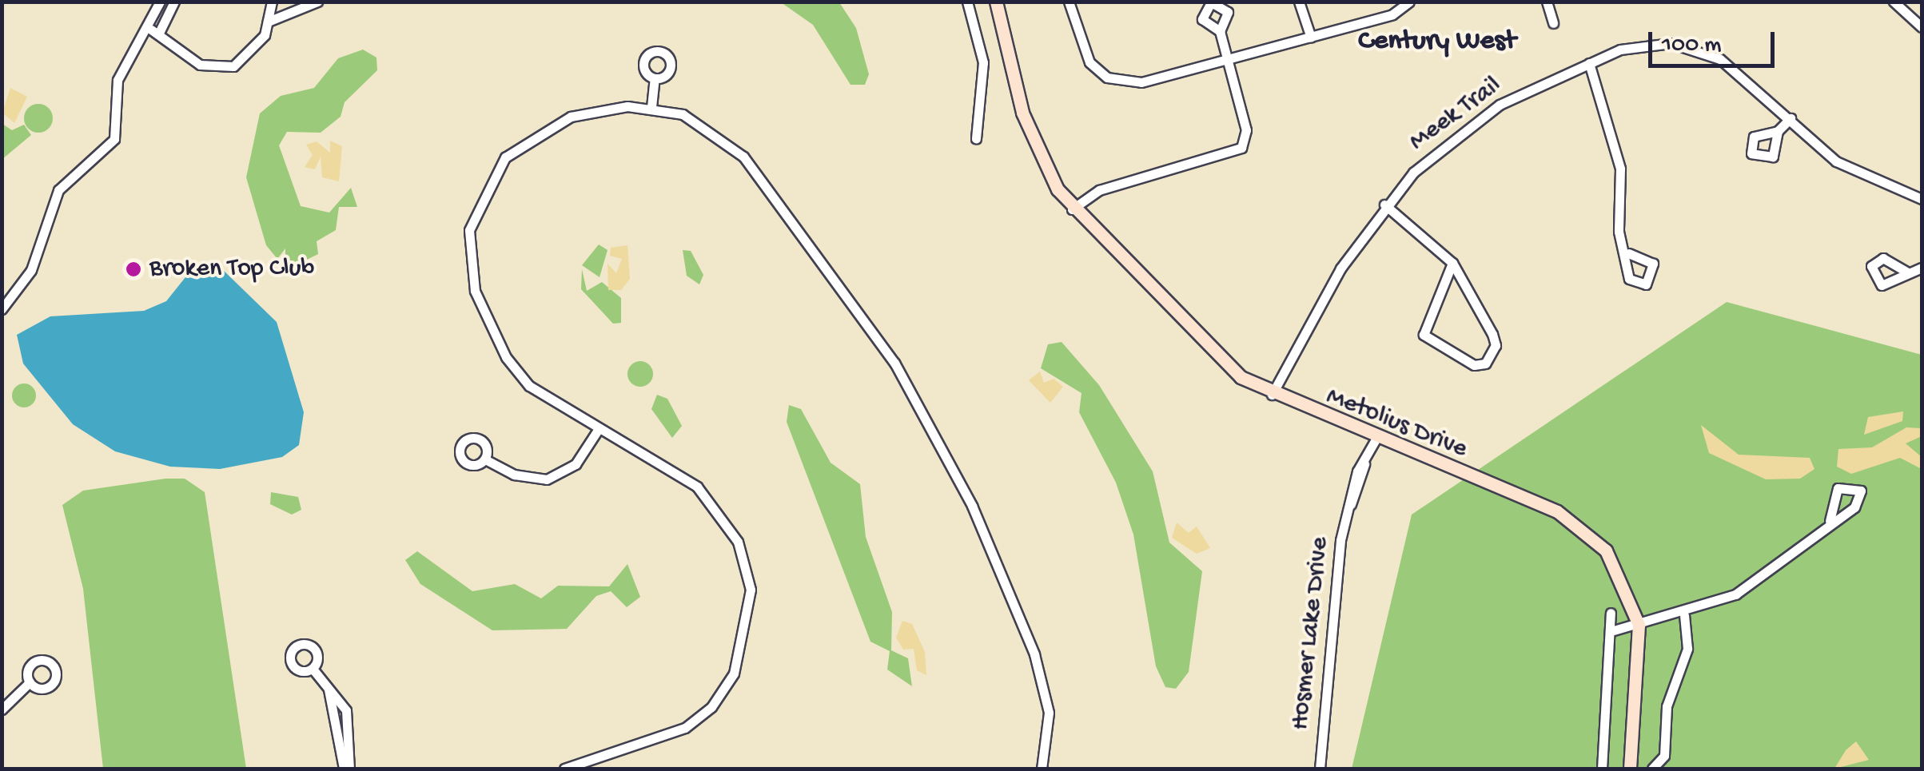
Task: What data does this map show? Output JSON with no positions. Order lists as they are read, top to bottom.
{
  "streets": {
    "street": ["Meek Trail", "Metolius Drive", "Hosmer Lake Drive"]
  },
  "crossings": [
    ["Meek Trail", "Metolius Drive"],
    ["Metolius Drive", "Hosmer Lake Drive"]
  ],
  "districts": ["Century West"],
  "places": ["Broken Top Club"],
  "scale_bar": "100 m"
}
